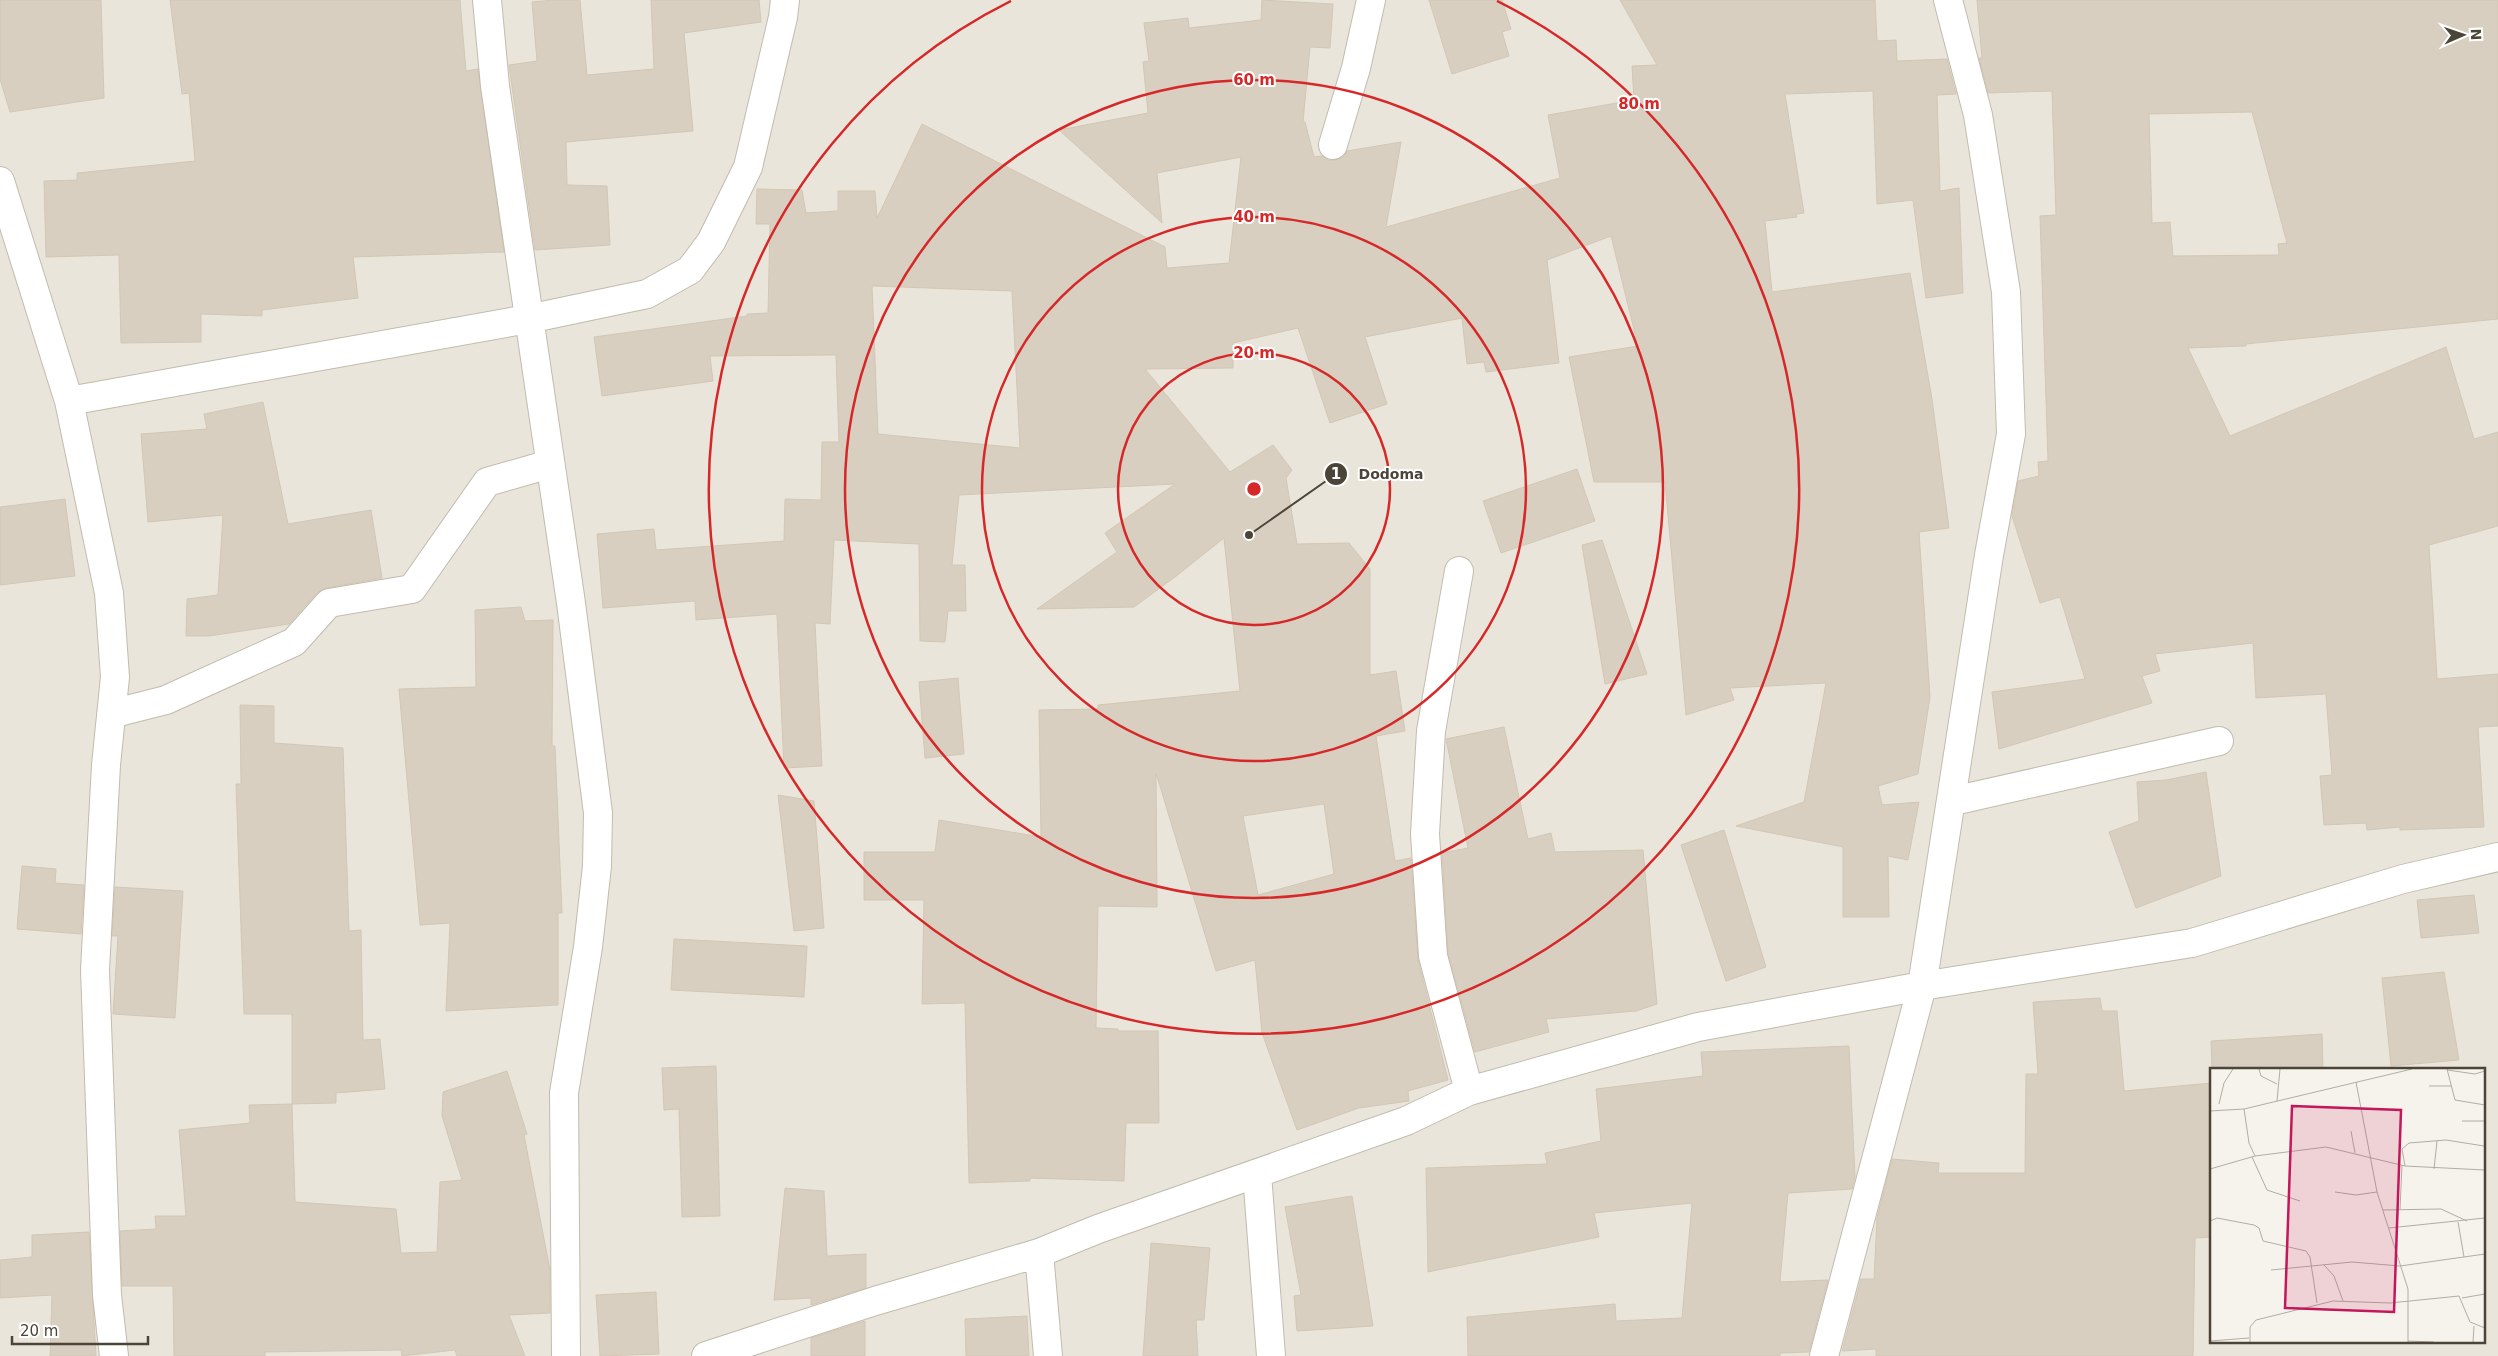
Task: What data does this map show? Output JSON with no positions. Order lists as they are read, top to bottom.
{
  "places": ["Dodoma"],
  "scale_bar": "20 m",
  "north": "right",
  "rings": [
    "60 m",
    "80 m",
    "40 m",
    "20 m"
  ]
}
